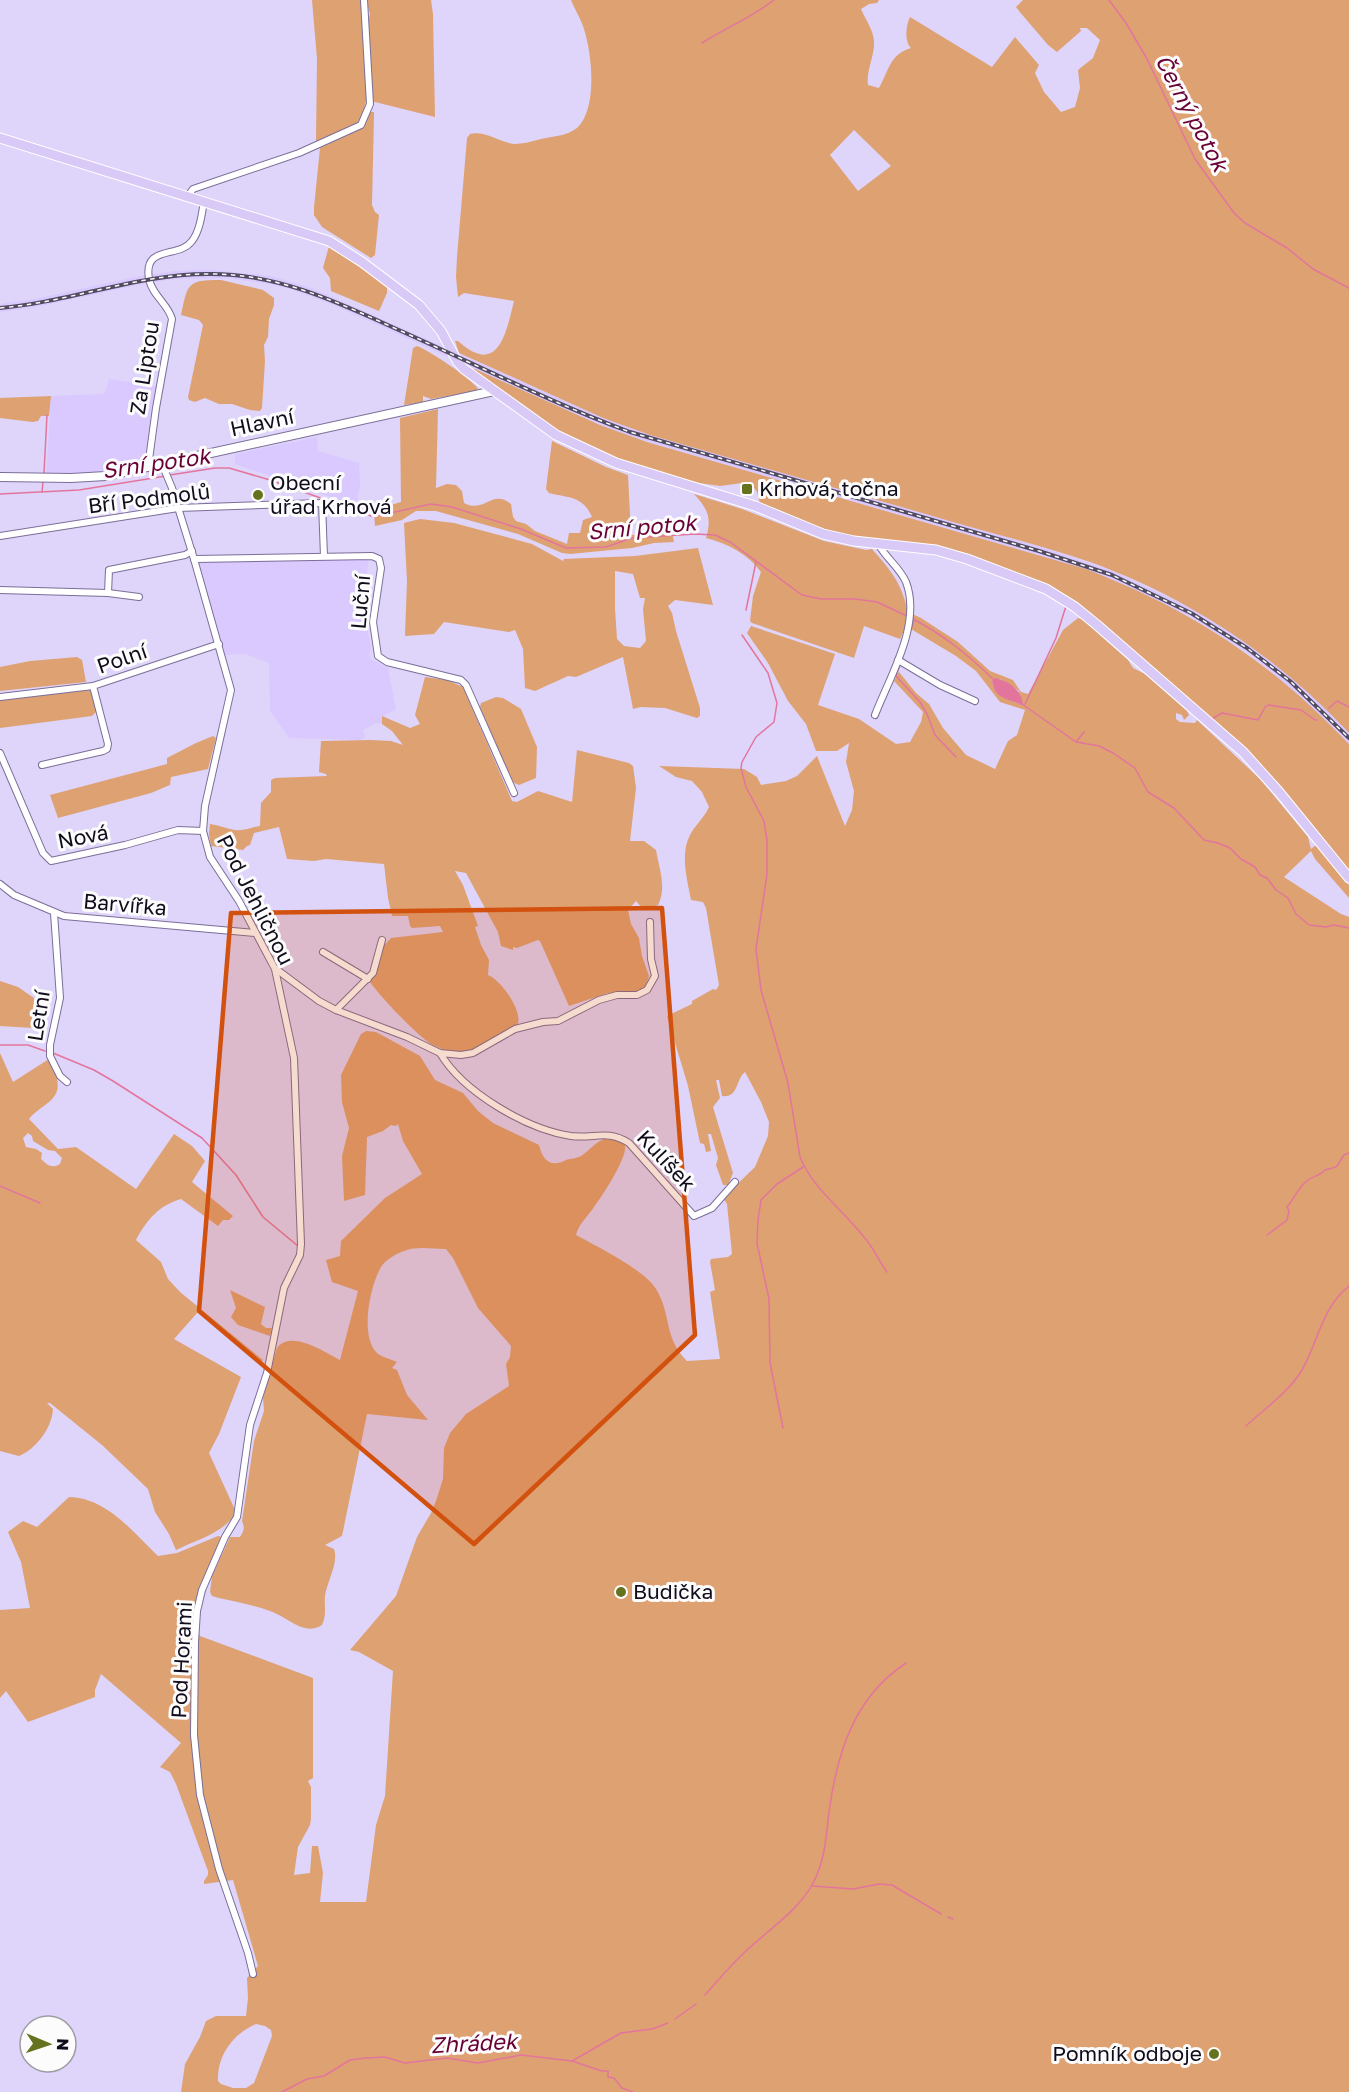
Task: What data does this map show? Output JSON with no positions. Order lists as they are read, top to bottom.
{
  "streets": {
    "street": [
      "Za Liptou",
      "Hlavní",
      "Bří Podmolů",
      "Luční",
      "Polní",
      "Nová",
      "Pod Jehličnou",
      "Barvířka",
      "Letní",
      "Kulíšek",
      "Pod Horami"
    ]
  },
  "crossings": [
    ["Za Liptou", "Hlavní"],
    ["Hlavní", "Pod Jehličnou"],
    ["Bří Podmolů", "Luční"],
    ["Bří Podmolů", "Pod Jehličnou"],
    ["Luční", "Pod Jehličnou"],
    ["Polní", "Pod Jehličnou"],
    ["Nová", "Pod Jehličnou"],
    ["Pod Jehličnou", "Barvířka"],
    ["Pod Jehličnou", "Kulíšek"],
    ["Pod Jehličnou", "Pod Horami"],
    ["Barvířka", "Letní"]
  ],
  "water": ["Černý potok", "Srní potok", "Zhrádek"],
  "places": {
    "transit": ["Krhová, točna"],
    "other": ["Obecní úřad Krhová", "Budička", "Pomník odboje"]
  },
  "north": "right"
}
